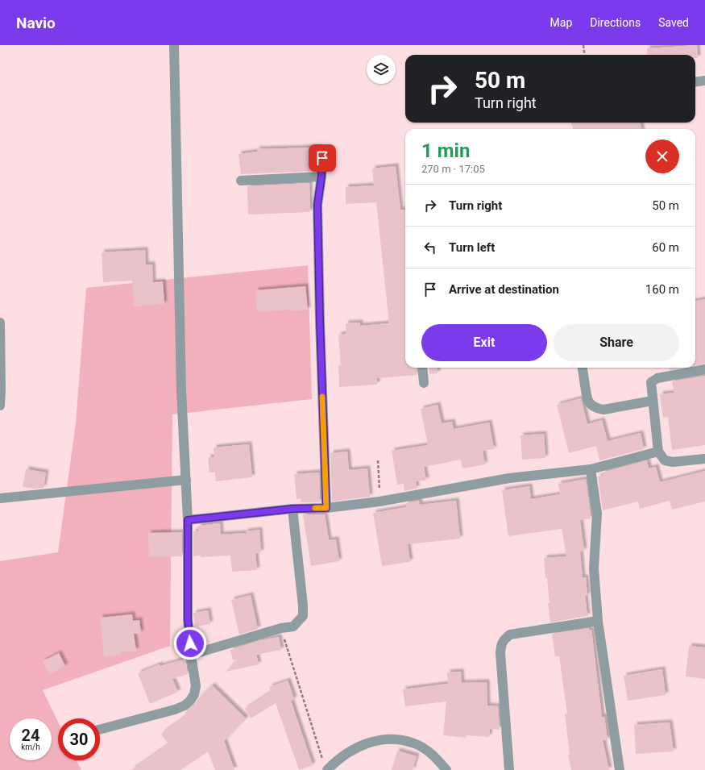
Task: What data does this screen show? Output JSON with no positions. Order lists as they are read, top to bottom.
{
  "page": {
    "header": "Navio",
    "nav": ["Map", "Directions", "Saved"],
    "turn": ["50 m", "Turn right"],
    "heading": ["1 min", "270 m · 17:05"],
    "list": [
      {
        "name": "Turn right",
        "value": "50 m"
      },
      {
        "name": "Turn left",
        "value": "60 m"
      },
      {
        "name": "Arrive at destination",
        "value": "160 m"
      }
    ],
    "buttons": ["Exit", "Share"],
    "speed": "24 km/h",
    "limit": "30"
  }
}
